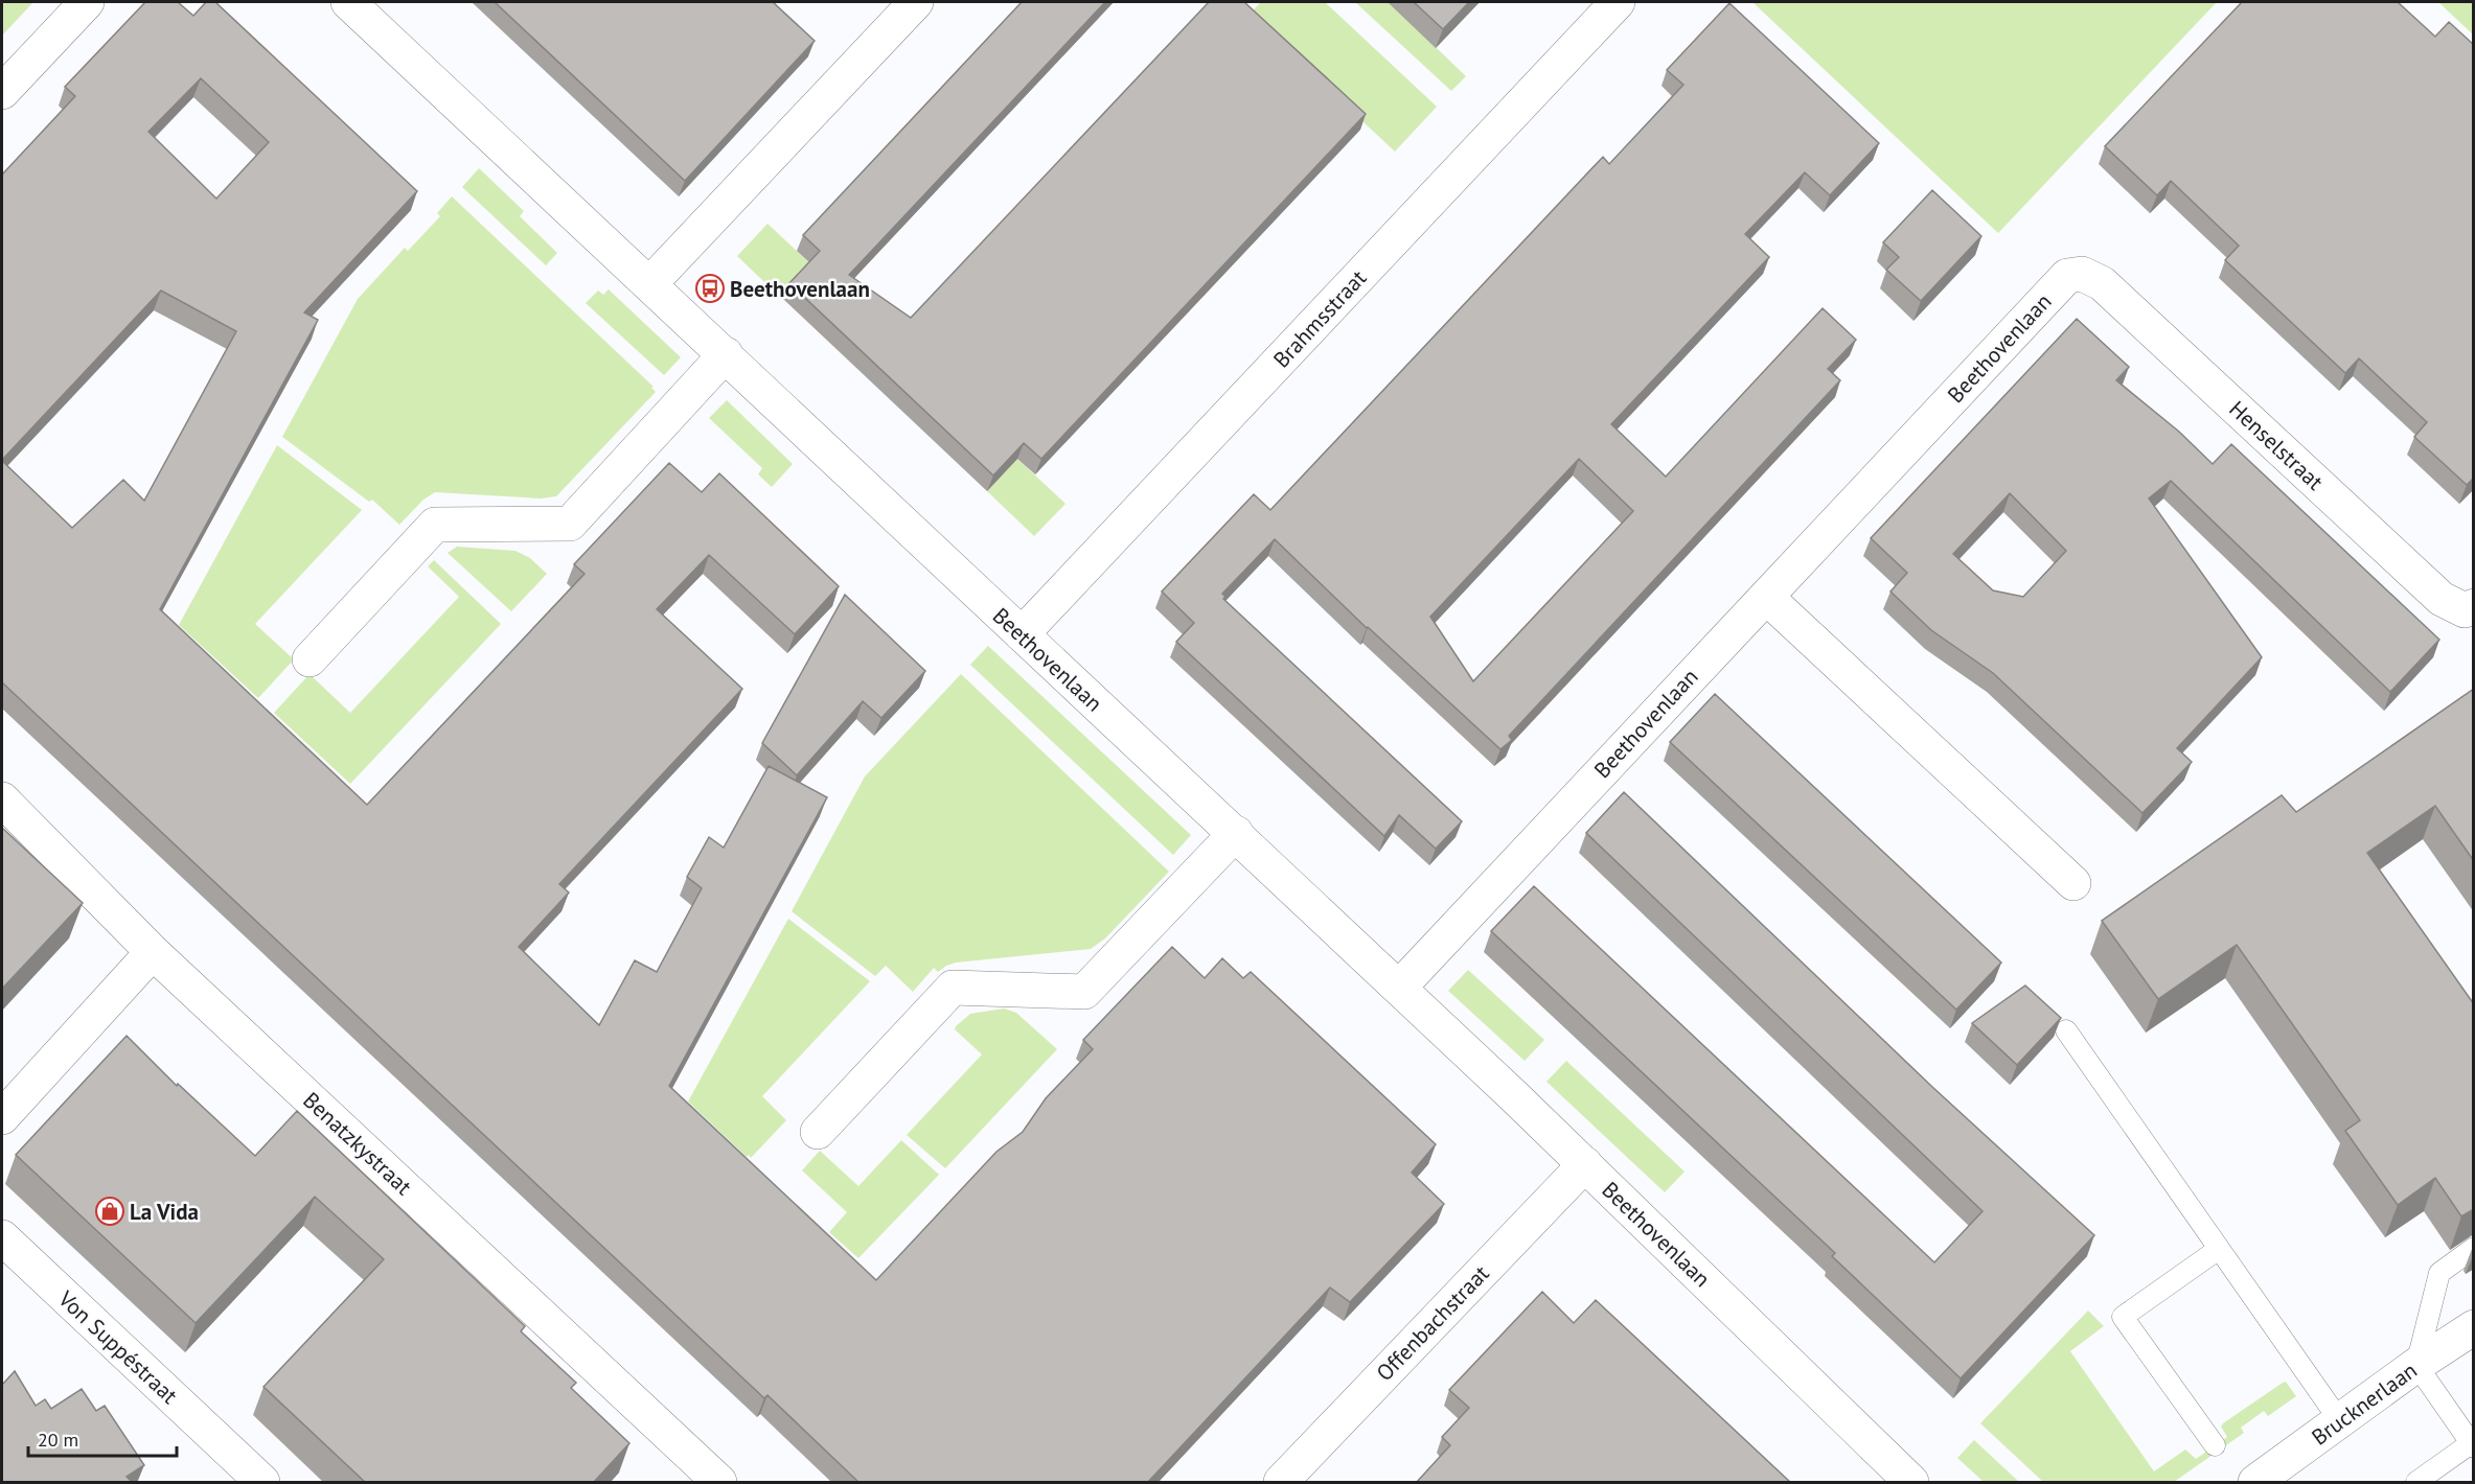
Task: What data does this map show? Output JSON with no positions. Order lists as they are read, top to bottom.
{
  "streets": {
    "street": [
      "Brahmsstraat",
      "Beethovenlaan",
      "Henselstraat",
      "Benatzkystraat",
      "Offenbachstraat",
      "Von Suppéstraat",
      "Brucknerlaan"
    ]
  },
  "crossings": [
    ["Brahmsstraat", "Beethovenlaan"],
    ["Beethovenlaan", "Henselstraat"],
    ["Beethovenlaan", "Offenbachstraat"]
  ],
  "places": {
    "bus stop": ["Beethovenlaan"],
    "shop": ["La Vida"]
  },
  "scale_bar": "20 m"
}
